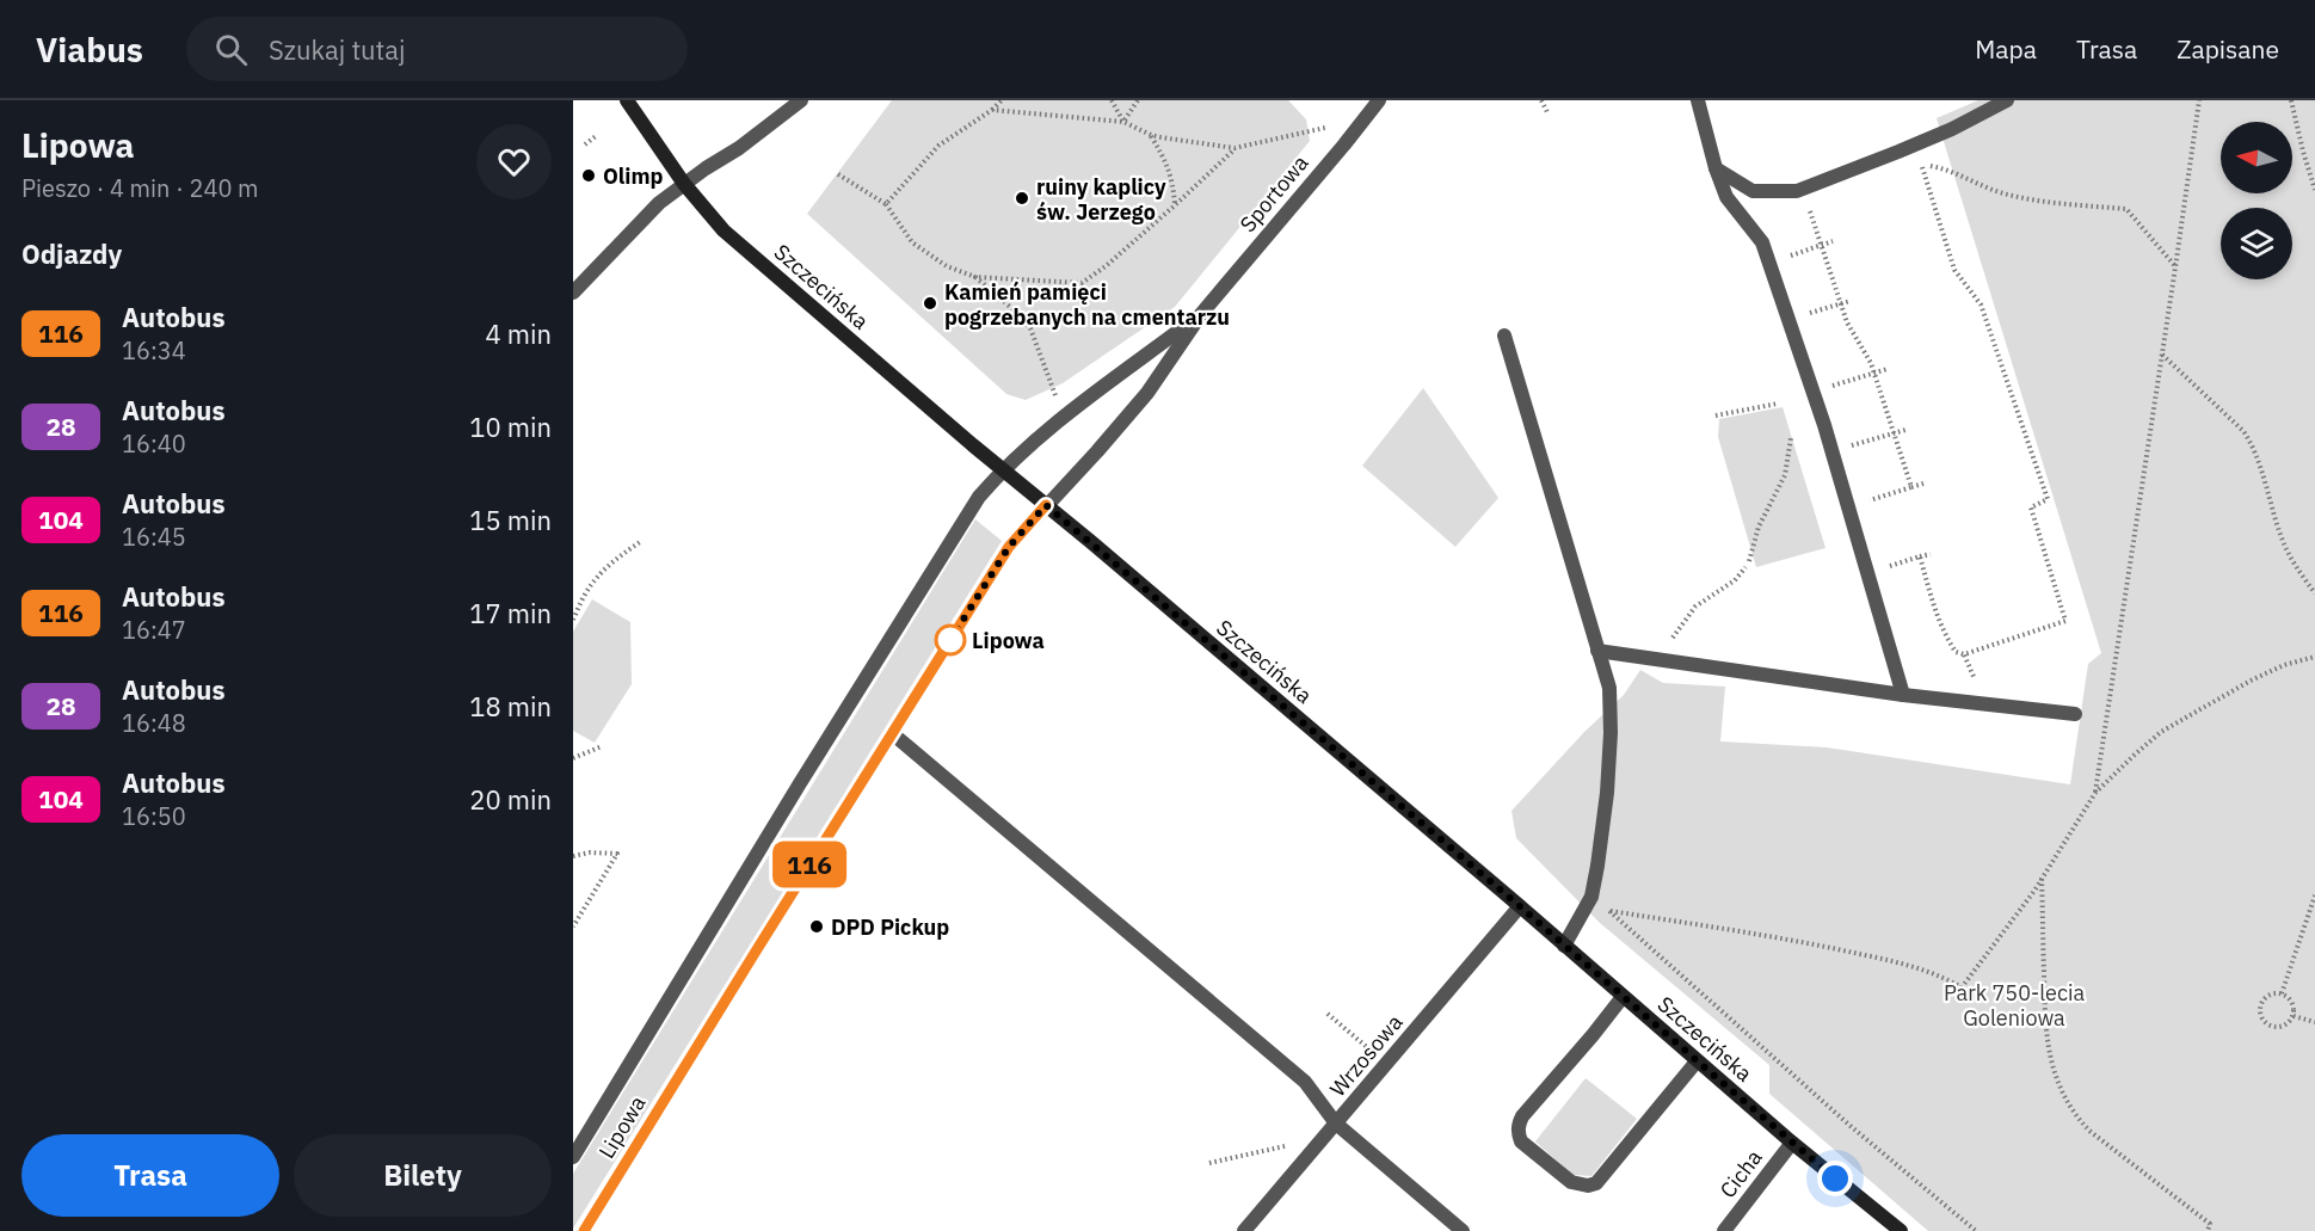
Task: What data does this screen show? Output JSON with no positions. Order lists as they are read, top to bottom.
{
  "streets": {
    "street": [
      "Sportowa",
      "Szczecińska",
      "Wrzosowa",
      "Lipowa",
      "Cicha"
    ]
  },
  "crossings": [
    ["Sportowa", "Szczecińska"],
    ["Sportowa", "Lipowa"],
    ["Szczecińska", "Wrzosowa"],
    ["Szczecińska", "Lipowa"],
    ["Szczecińska", "Cicha"]
  ],
  "parks": ["Park 750-lecia Goleniowa"],
  "places": [
    "Olimp",
    "ruiny kaplicy św. Jerzego",
    "Kamień pamięci pogrzebanych na cmentarzu",
    "Lipowa",
    "DPD Pickup"
  ],
  "lines": ["bus line 116"],
  "north": "left",
  "page": {
    "header": "Viabus",
    "search": "Szukaj tutaj",
    "nav": ["Mapa", "Trasa", "Zapisane"],
    "heading": [
      ["Lipowa", "Pieszo · 4 min · 240 m"],
      "Odjazdy"
    ],
    "on_map": "116",
    "list": [
      {
        "mark": "116",
        "name": "Autobus",
        "note": "16:34",
        "value": "4 min"
      },
      {
        "mark": "28",
        "name": "Autobus",
        "note": "16:40",
        "value": "10 min"
      },
      {
        "mark": "104",
        "name": "Autobus",
        "note": "16:45",
        "value": "15 min"
      },
      {
        "mark": "116",
        "name": "Autobus",
        "note": "16:47",
        "value": "17 min"
      },
      {
        "mark": "28",
        "name": "Autobus",
        "note": "16:48",
        "value": "18 min"
      },
      {
        "mark": "104",
        "name": "Autobus",
        "note": "16:50",
        "value": "20 min"
      }
    ],
    "buttons": ["Trasa", "Bilety"]
  }
}
